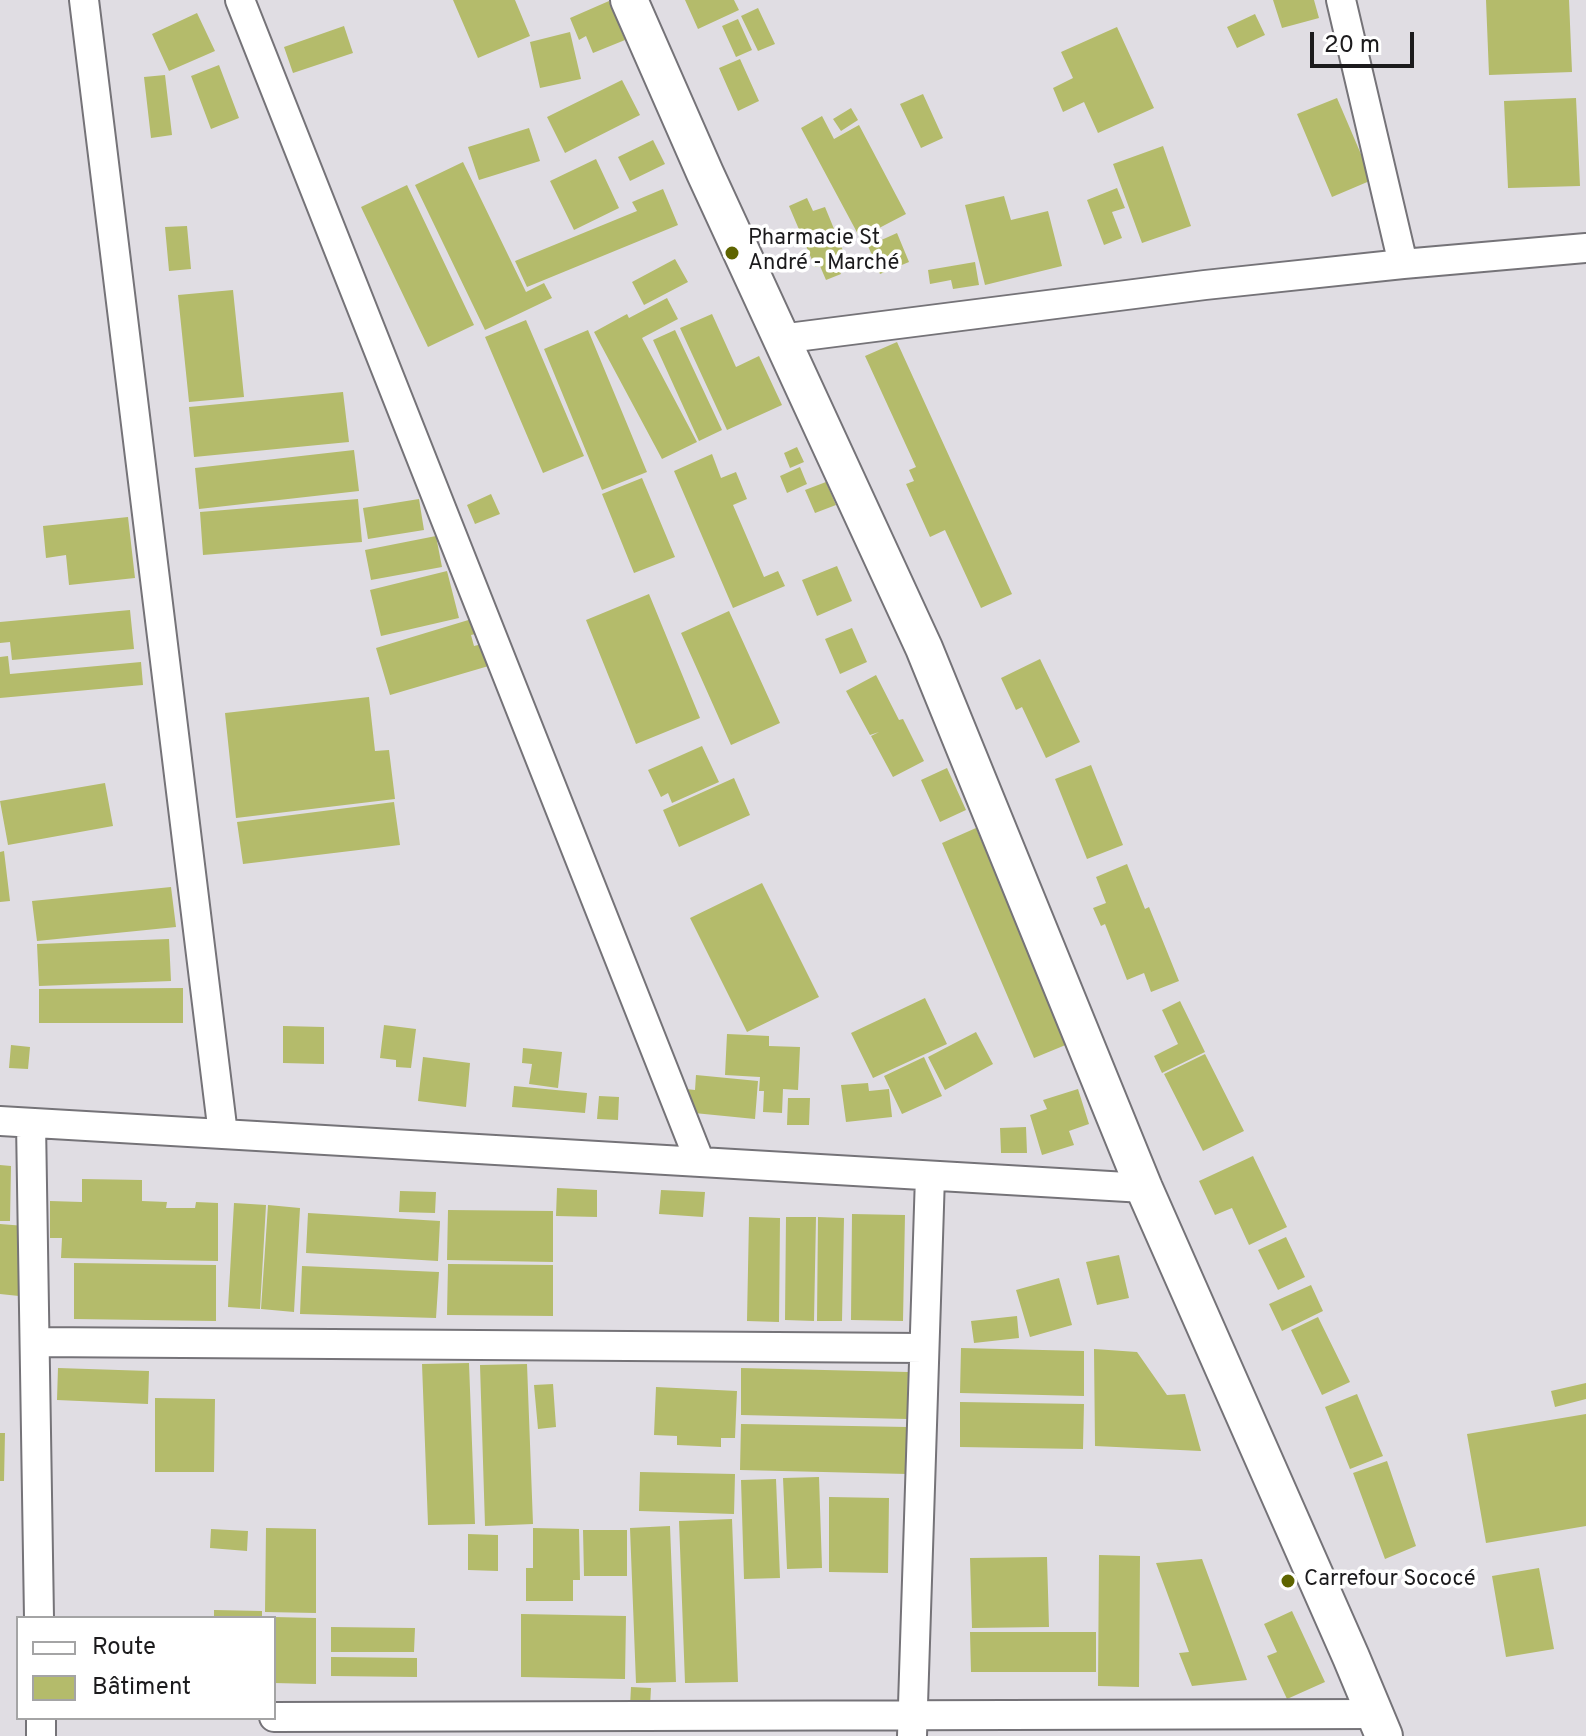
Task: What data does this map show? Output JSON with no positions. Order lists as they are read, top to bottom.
{
  "places": ["Pharmacie St André - Marché", "Carrefour Sococé"],
  "legend": ["Route", "Bâtiment"],
  "scale_bar": "20 m"
}
